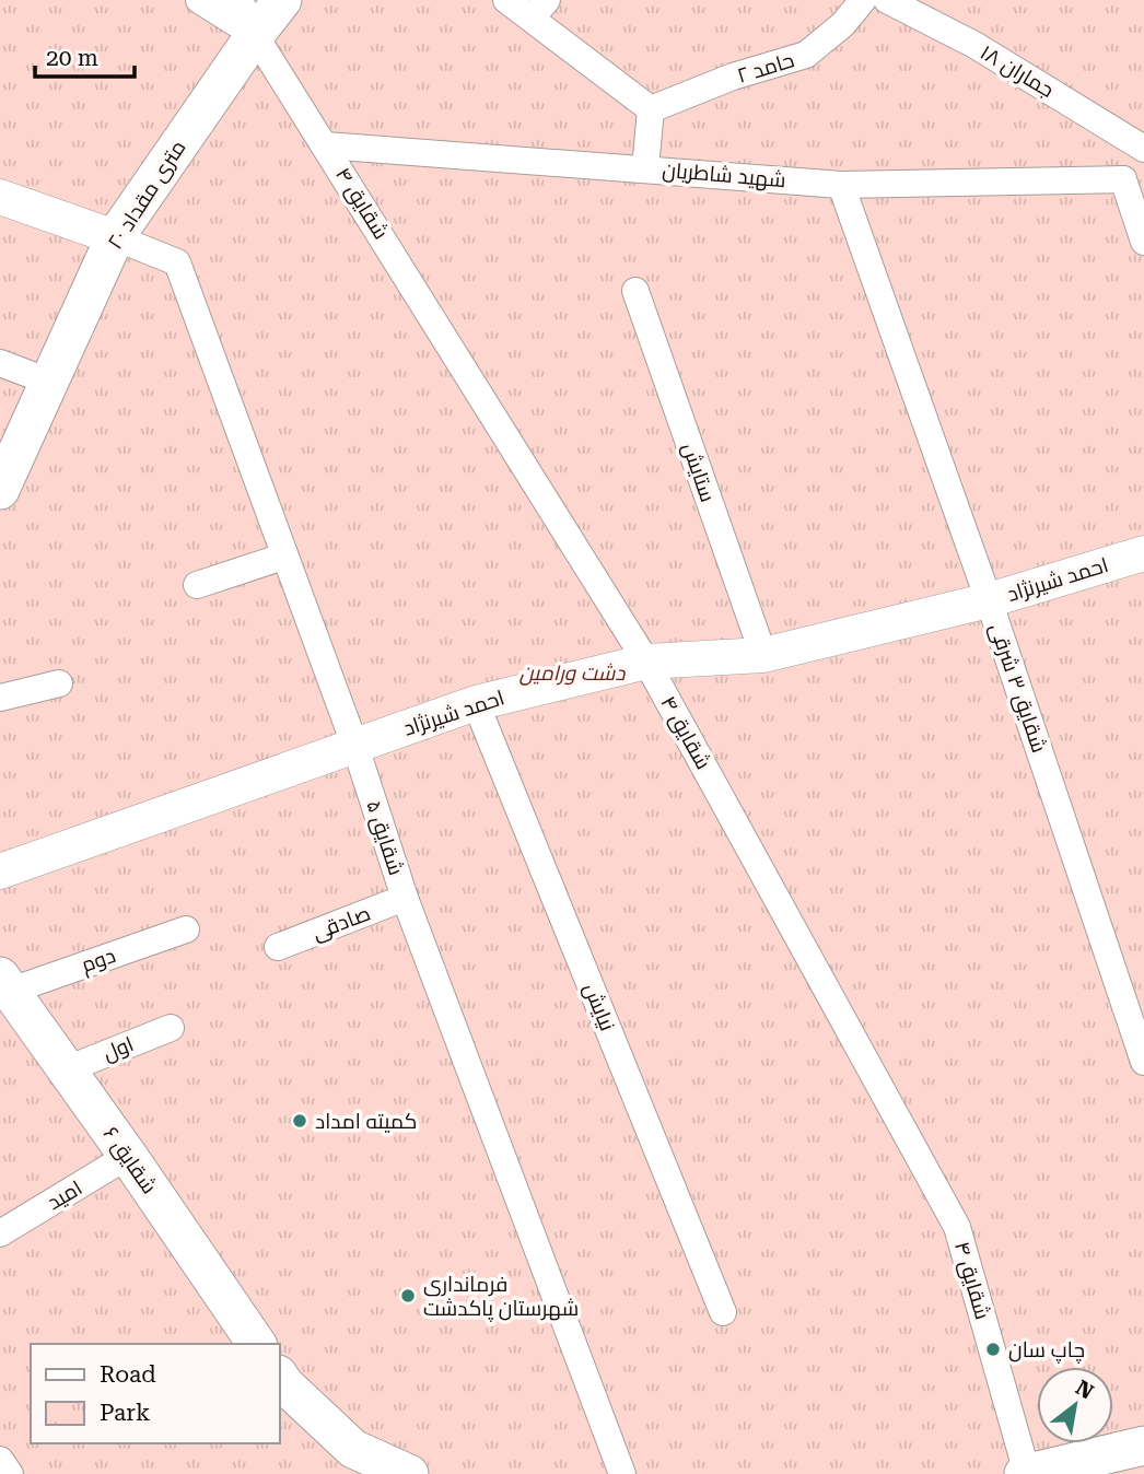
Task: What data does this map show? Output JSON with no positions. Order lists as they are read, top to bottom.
{
  "streets": {
    "main road": ["۲۰ متری مقداد", "شقایق ۶"],
    "street": [
      "حامد ۲",
      "جماران ۱۸",
      "شهید شاطریان",
      "شقایق ۴",
      "ستایش",
      "احمد شیرنژاد",
      "شقایق ۳ شرقی",
      "شقایق ۵",
      "صادقی",
      "دوم",
      "نیایش",
      "اول",
      "امید"
    ]
  },
  "crossings": [
    ["شهید شاطریان", "شقایق ۴"],
    ["شهید شاطریان", "شقایق ۳ شرقی"],
    ["۲۰ متری مقداد", "شقایق ۴"],
    ["۲۰ متری مقداد", "شقایق ۵"],
    ["شقایق ۴", "احمد شیرنژاد"],
    ["ستایش", "احمد شیرنژاد"],
    ["احمد شیرنژاد", "شقایق ۳ شرقی"],
    ["احمد شیرنژاد", "شقایق ۵"],
    ["احمد شیرنژاد", "نیایش"],
    ["شقایق ۵", "صادقی"],
    ["دوم", "شقایق ۶"],
    ["اول", "شقایق ۶"],
    ["شقایق ۶", "امید"]
  ],
  "parks": ["دشت ورامین"],
  "places": ["کمیته امداد", "فرمانداری شهرستان پاکدشت", "چاپ سان"],
  "legend": ["Road", "Park"],
  "scale_bar": "20 m",
  "north": "top right"
}
